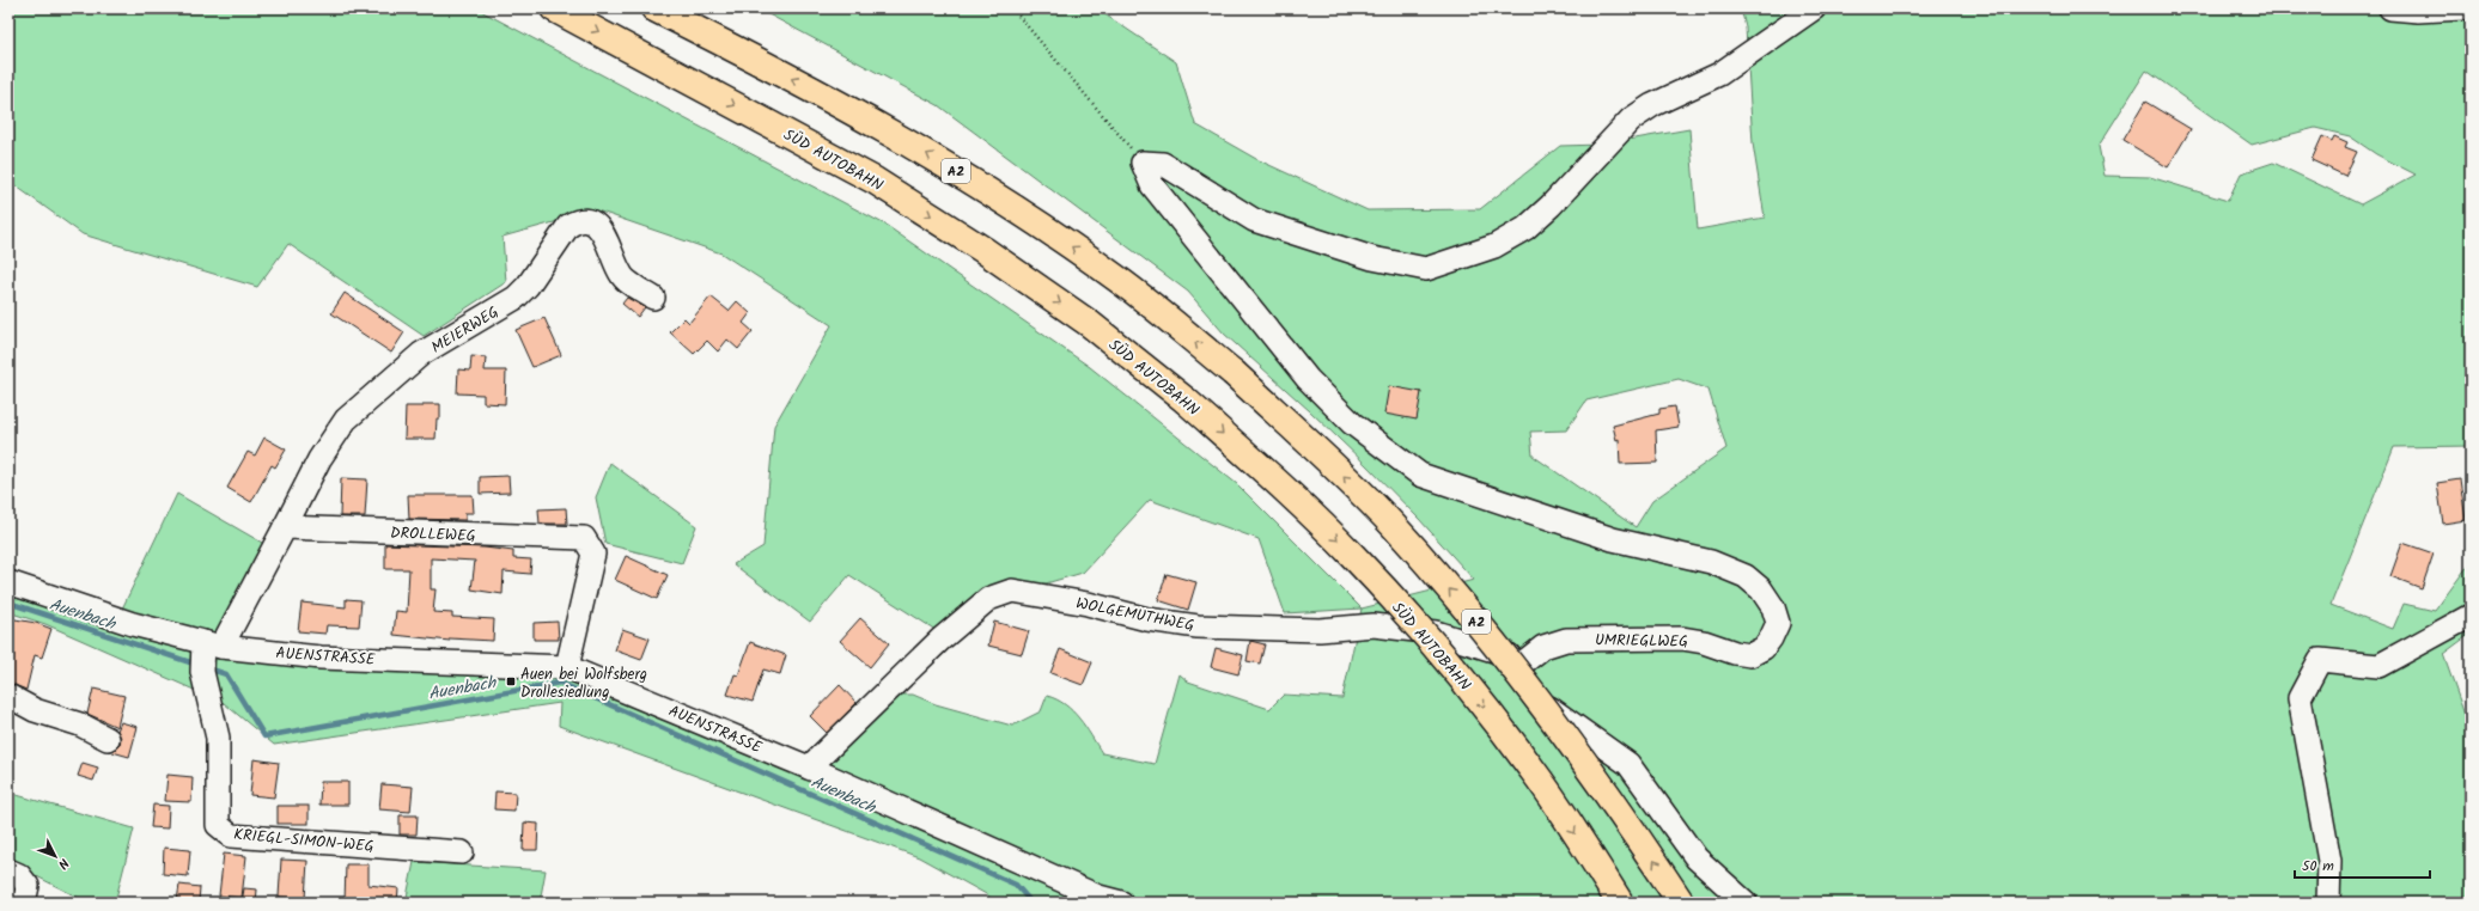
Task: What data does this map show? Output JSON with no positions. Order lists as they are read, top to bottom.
{
  "streets": {
    "highway": ["SÜD AUTOBAHN", "A2"],
    "street": [
      "MEIERWEG",
      "DROLLEWEG",
      "WOLGEMUTHWEG",
      "UMRIEGLWEG",
      "AUENSTRASSE",
      "KRIEGL-SIMON-WEG"
    ]
  },
  "crossings": [
    ["MEIERWEG", "DROLLEWEG"],
    ["DROLLEWEG", "AUENSTRASSE"],
    ["WOLGEMUTHWEG", "UMRIEGLWEG"],
    ["WOLGEMUTHWEG", "AUENSTRASSE"],
    ["AUENSTRASSE", "KRIEGL-SIMON-WEG"]
  ],
  "water": ["Auenbach"],
  "places": {
    "transit": ["Auen bei Wolfsberg Drollesiedlung"]
  },
  "scale_bar": "50 m",
  "north": "bottom right"
}
